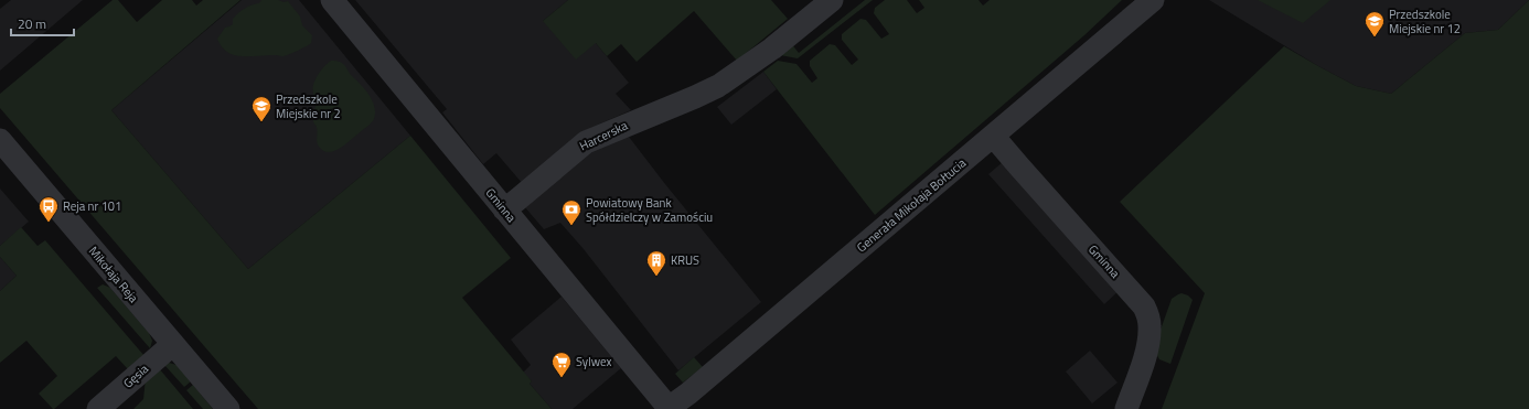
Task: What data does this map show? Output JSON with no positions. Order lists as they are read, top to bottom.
{
  "streets": {
    "street": [
      "Harcerska",
      "Gminna",
      "Generała Mikołaja Bołtucia",
      "Mikołaja Reja",
      "Gęsia"
    ]
  },
  "crossings": [
    ["Harcerska", "Gminna"],
    ["Gminna", "Generała Mikołaja Bołtucia"],
    ["Mikołaja Reja", "Gęsia"]
  ],
  "places": {
    "school or university": ["Przedszkole Miejskie nr 12", "Przedszkole Miejskie nr 2"],
    "bus stop": ["Reja nr 101"],
    "bank": ["Powiatowy Bank Spółdzielczy w Zamościu"],
    "building": ["KRUS"],
    "supermarket": ["Sylwex"]
  },
  "scale_bar": "20 m"
}
